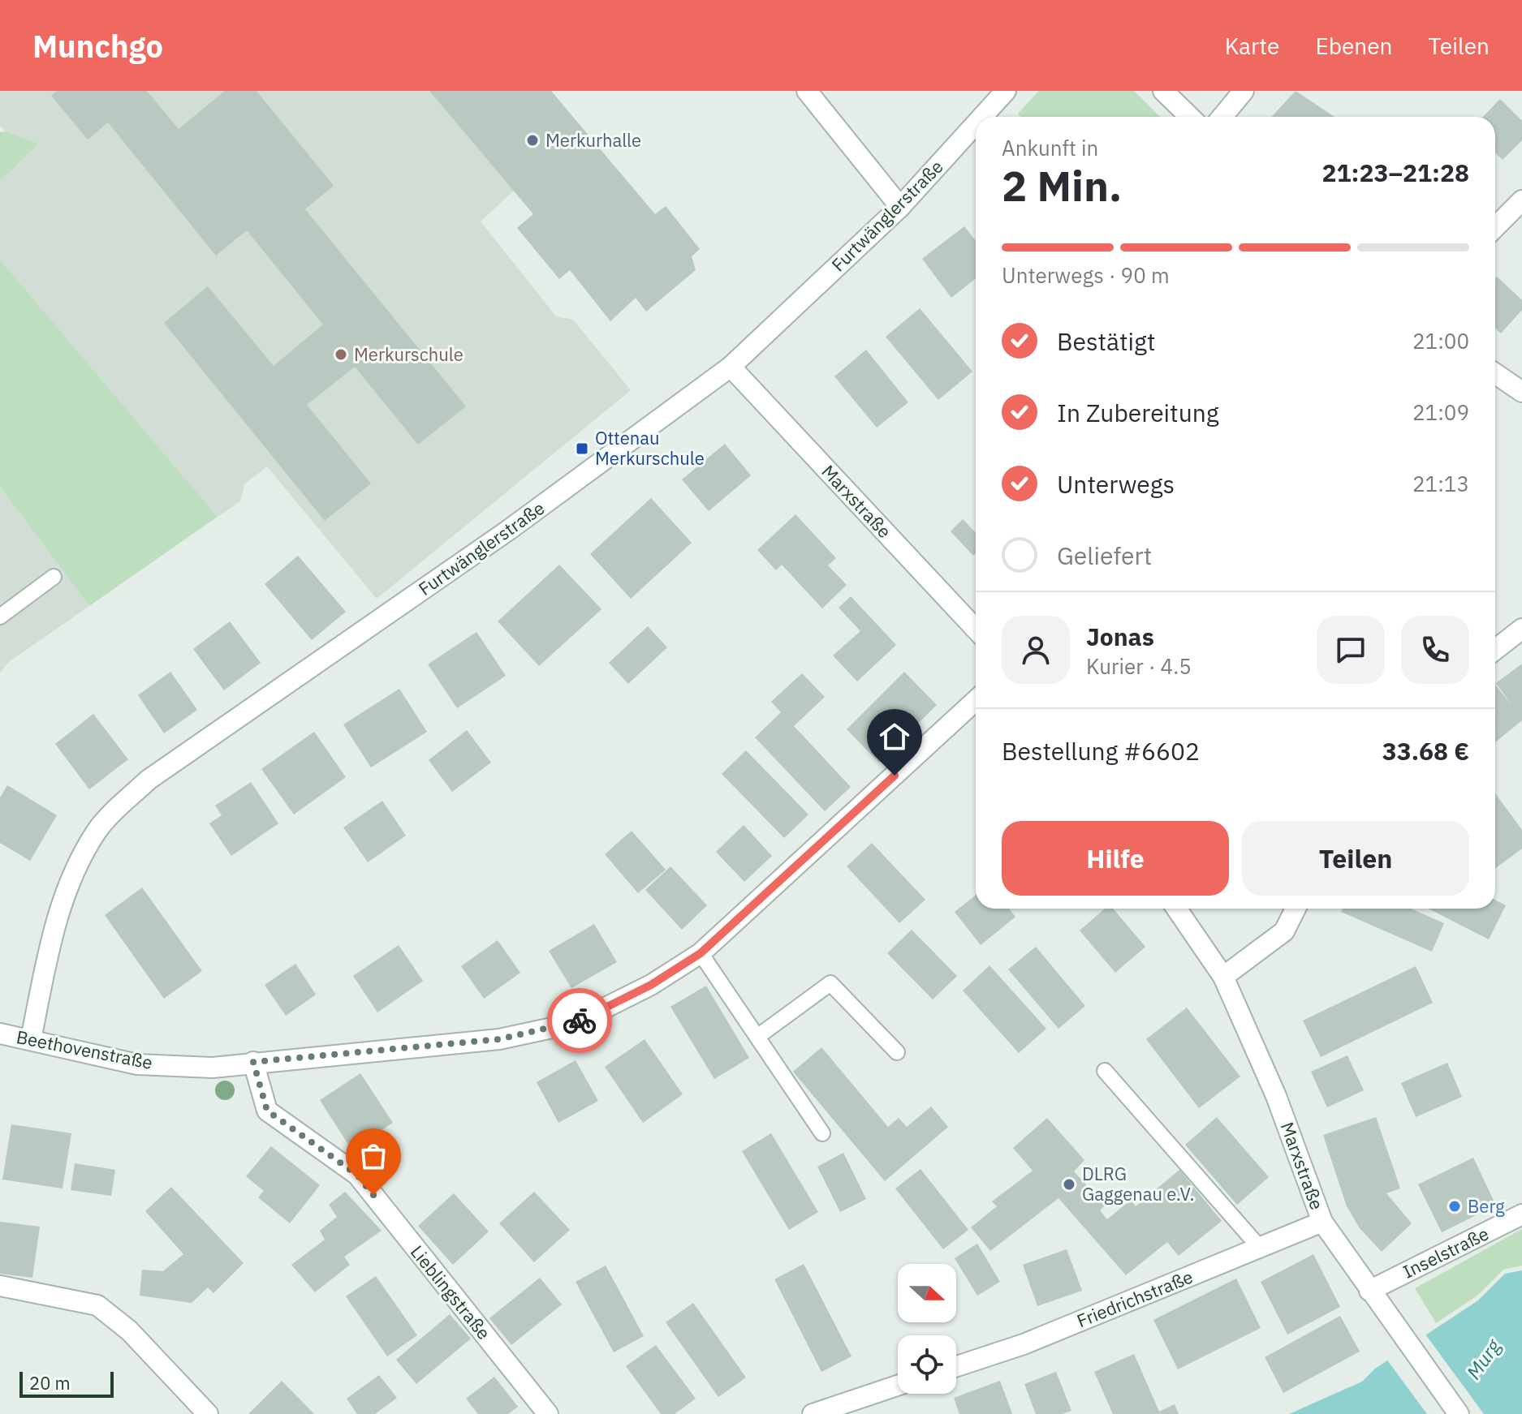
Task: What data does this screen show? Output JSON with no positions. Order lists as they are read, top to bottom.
{
  "streets": {
    "street": [
      "Furtwänglerstraße",
      "Marxstraße",
      "Beethovenstraße",
      "Inselstraße",
      "Lieblingstraße",
      "Friedrichstraße"
    ]
  },
  "crossings": [
    ["Furtwänglerstraße", "Marxstraße"],
    ["Furtwänglerstraße", "Beethovenstraße"],
    ["Marxstraße", "Inselstraße"],
    ["Marxstraße", "Friedrichstraße"],
    ["Beethovenstraße", "Lieblingstraße"]
  ],
  "water": ["Murg"],
  "places": {
    "other": [
      "Merkurhalle",
      "Merkurschule",
      "DLRG Gaggenau e.V.",
      "Berg"
    ],
    "transit": ["Ottenau Merkurschule"]
  },
  "scale_bar": "20 m",
  "north": "right",
  "page": {
    "header": "Munchgo",
    "nav": ["Karte", "Ebenen", "Teilen"],
    "heading": ["2 Min.", "Ankunft in", "21:23–21:28"],
    "panel": [
      "Jonas",
      "Kurier · 4.5",
      "Bestellung #6602",
      "33.68 €"
    ],
    "bar": "Unterwegs · 90 m",
    "list": [
      ["Bestätigt", "21:00"],
      ["In Zubereitung", "21:09"],
      ["Unterwegs", "21:13"],
      "Geliefert"
    ],
    "buttons": ["Hilfe", "Teilen"],
    "scale": "20 m"
  }
}
